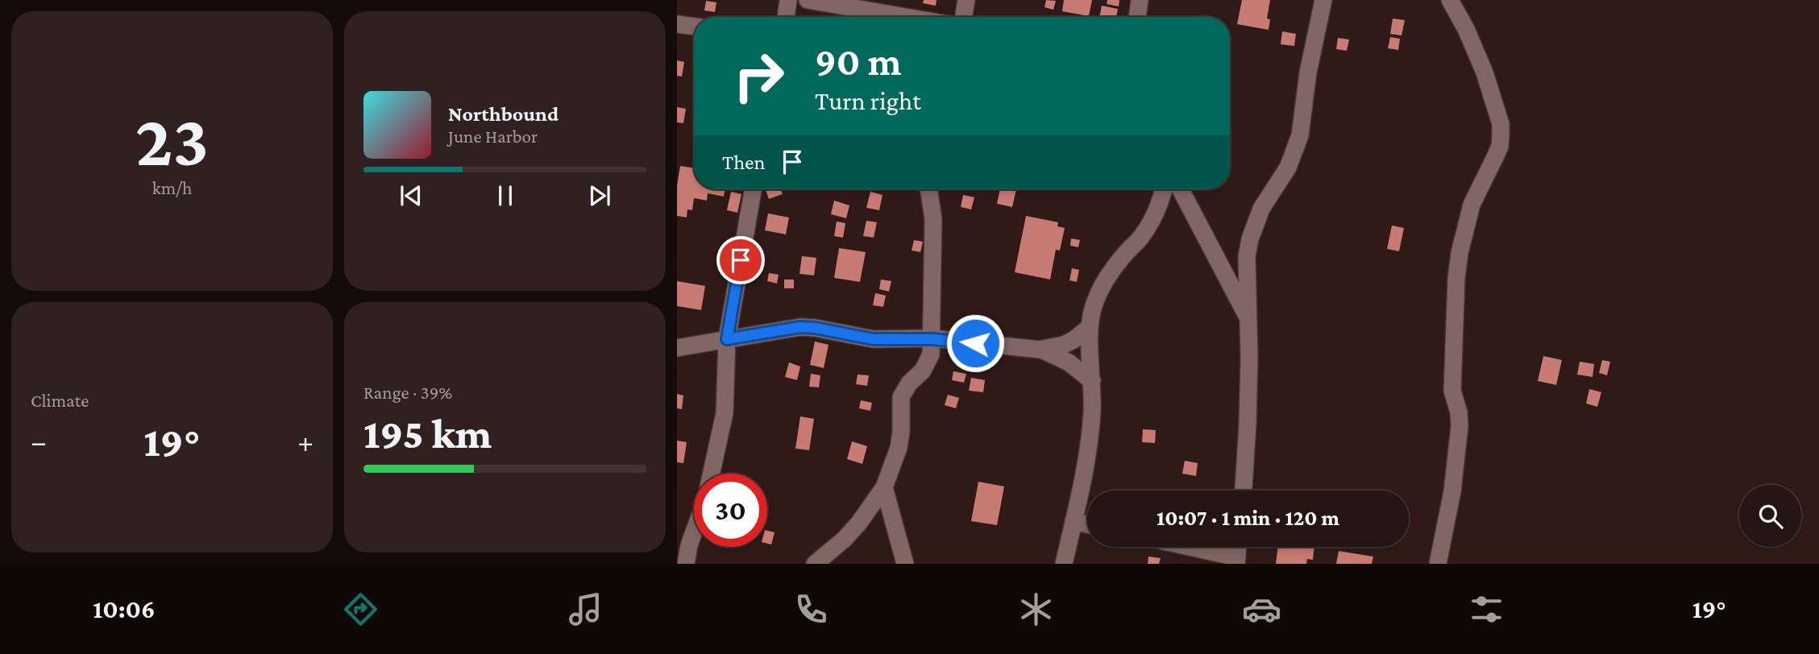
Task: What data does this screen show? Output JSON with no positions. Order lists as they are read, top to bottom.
{
  "page": {
    "tile": [
      ["23", "km/h"],
      "Climate",
      ["Range · 39%", "195 km"]
    ],
    "turn": ["90 m", "Turn right"],
    "song": ["Northbound", "June Harbor"],
    "then": "Then",
    "heat": ["−", "19°", "+"],
    "limit": "30",
    "trip": "10:07 · 1 min · 120 m",
    "tabs": ["10:06", "19°"]
  }
}
